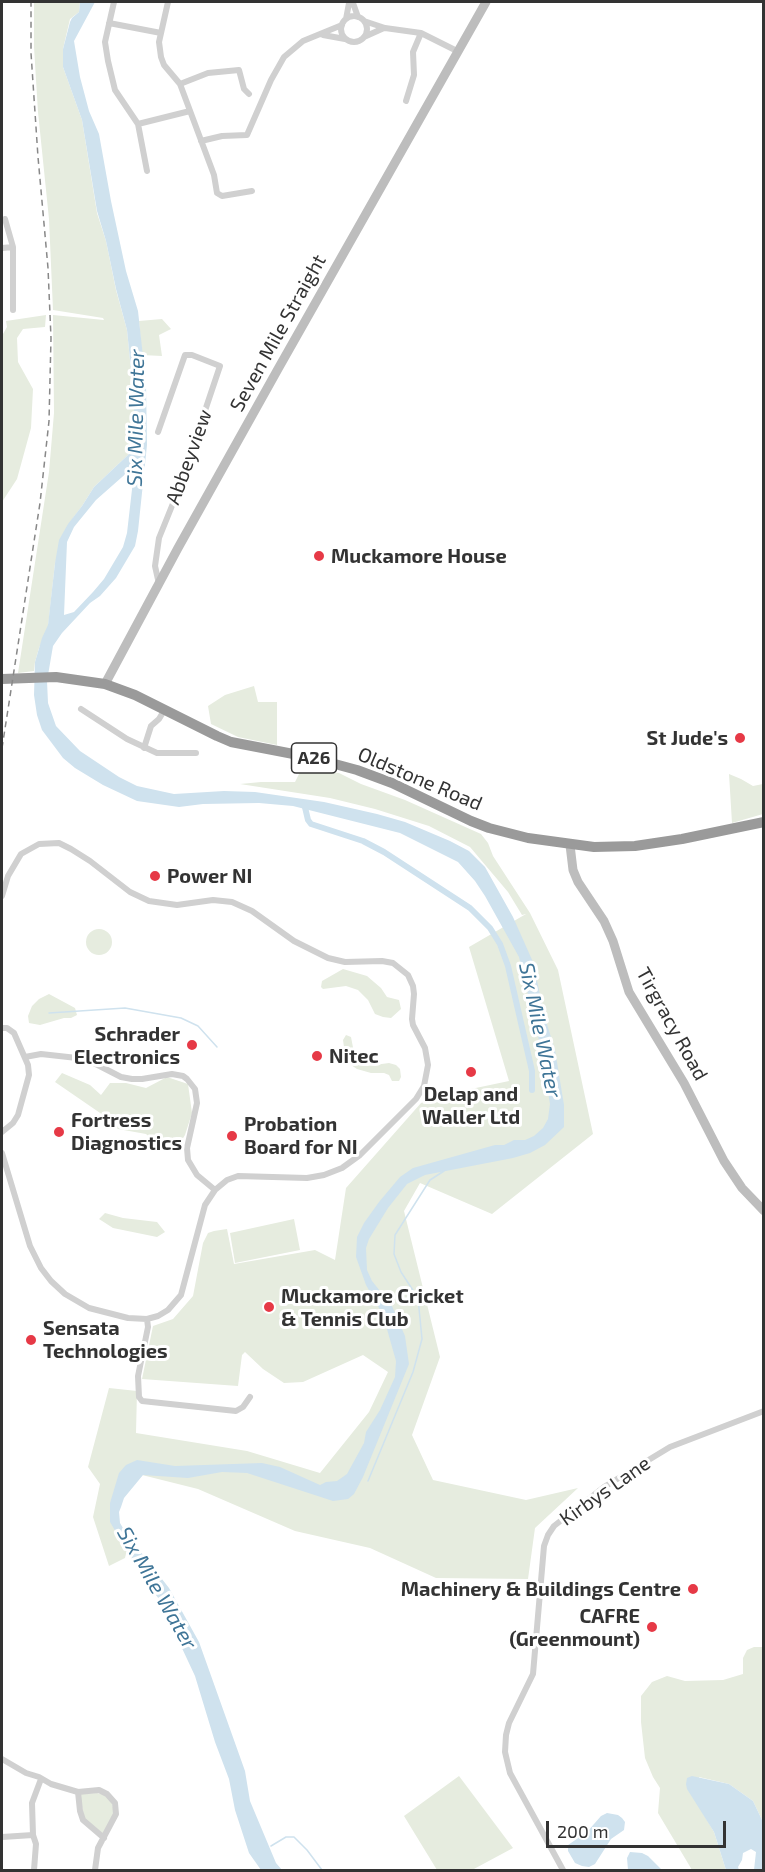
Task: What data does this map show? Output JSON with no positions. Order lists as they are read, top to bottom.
{
  "streets": {
    "highway": ["A26", "Oldstone Road"],
    "main road": ["Seven Mile Straight", "Tirgracy Road"],
    "street": ["Abbeyview", "Kirbys Lane"]
  },
  "crossings": [
    ["Seven Mile Straight", "Abbeyview"],
    ["Seven Mile Straight", "Oldstone Road"],
    ["Oldstone Road", "Tirgracy Road"]
  ],
  "water": ["Six Mile Water"],
  "places": [
    "Muckamore House",
    "St Jude's",
    "Power NI",
    "Schrader Electronics",
    "Nitec",
    "Delap and Waller Ltd",
    "Fortress Diagnostics",
    "Probation Board for NI",
    "Muckamore Cricket & Tennis Club",
    "Sensata Technologies",
    "Machinery & Buildings Centre",
    "CAFRE (Greenmount)"
  ],
  "scale_bar": "200 m"
}
